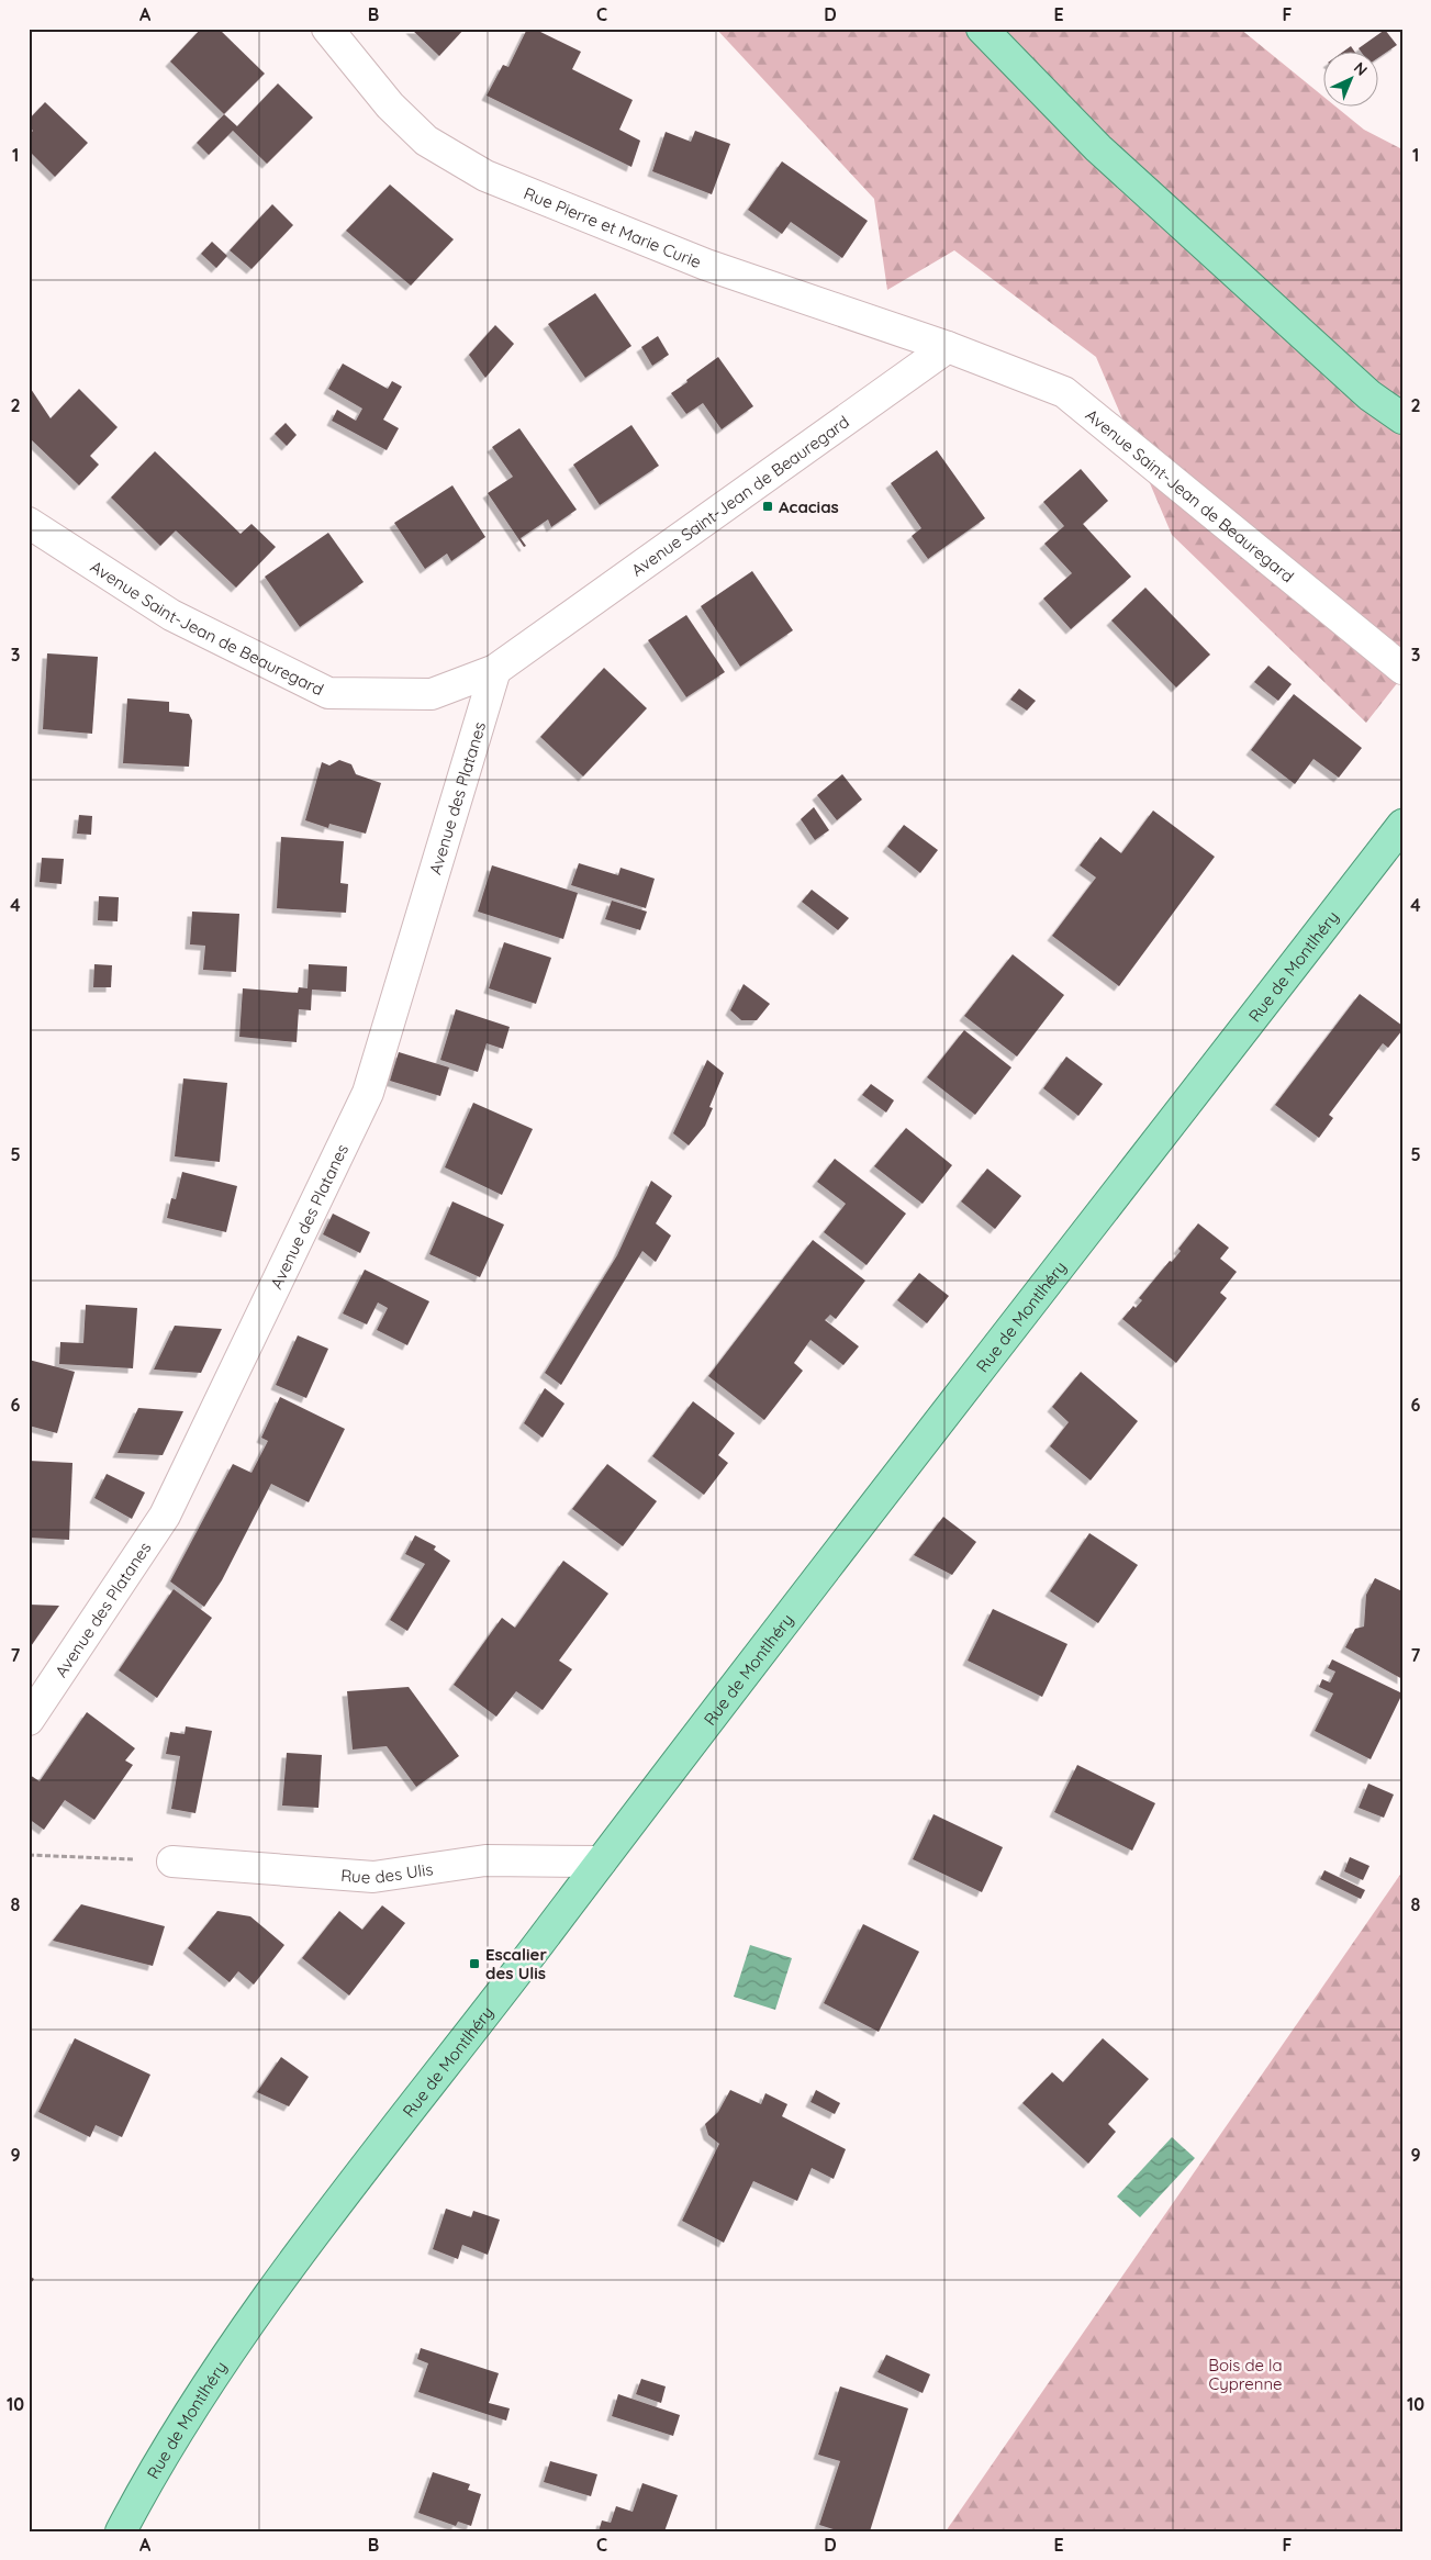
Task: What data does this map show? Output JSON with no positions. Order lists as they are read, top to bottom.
{
  "streets": {
    "main road": ["Rue de Montlhéry"],
    "street": [
      "Rue Pierre et Marie Curie",
      "Avenue Saint-Jean de Beauregard",
      "Avenue des Platanes",
      "Rue des Ulis"
    ]
  },
  "crossings": [
    ["Rue Pierre et Marie Curie", "Avenue Saint-Jean de Beauregard"],
    ["Avenue Saint-Jean de Beauregard", "Avenue des Platanes"],
    ["Rue de Montlhéry", "Rue des Ulis"]
  ],
  "parks": ["Bois de la Cyprenne"],
  "places": {
    "transit": ["Acacias", "Escalier des Ulis"]
  },
  "north": "top right",
  "grid": {
    "columns": [
      "A",
      "B",
      "C",
      "D",
      "E",
      "F"
    ],
    "rows": [
      "1",
      "2",
      "3",
      "4",
      "5",
      "6",
      "7",
      "8",
      "9",
      "10"
    ]
  }
}
